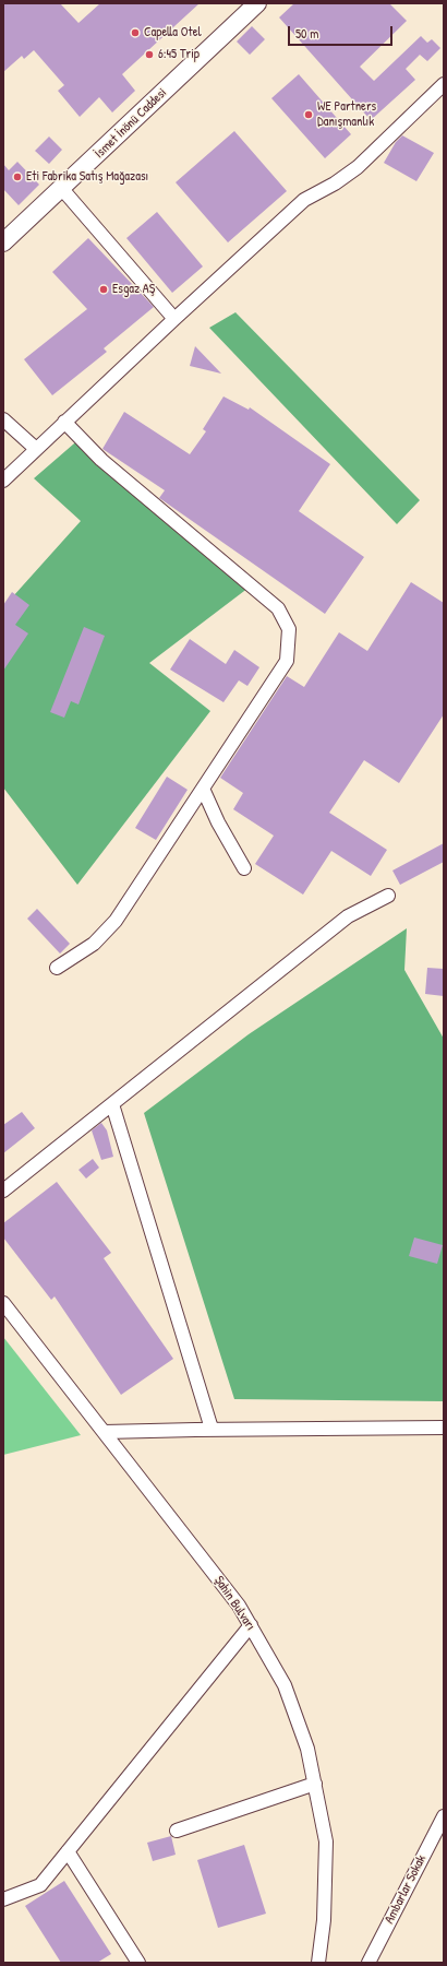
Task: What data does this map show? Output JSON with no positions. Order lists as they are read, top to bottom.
{
  "streets": {
    "main road": ["İsmet İnönü Caddesi"],
    "street": ["Şahin Bulvarı", "Ambarlar Sokak"]
  },
  "places": [
    "Capella Otel",
    "6:45 Trip",
    "WE Partners Danışmanlık",
    "Eti Fabrika Satış Mağazası",
    "Esgaz AŞ"
  ],
  "scale_bar": "50 m"
}
